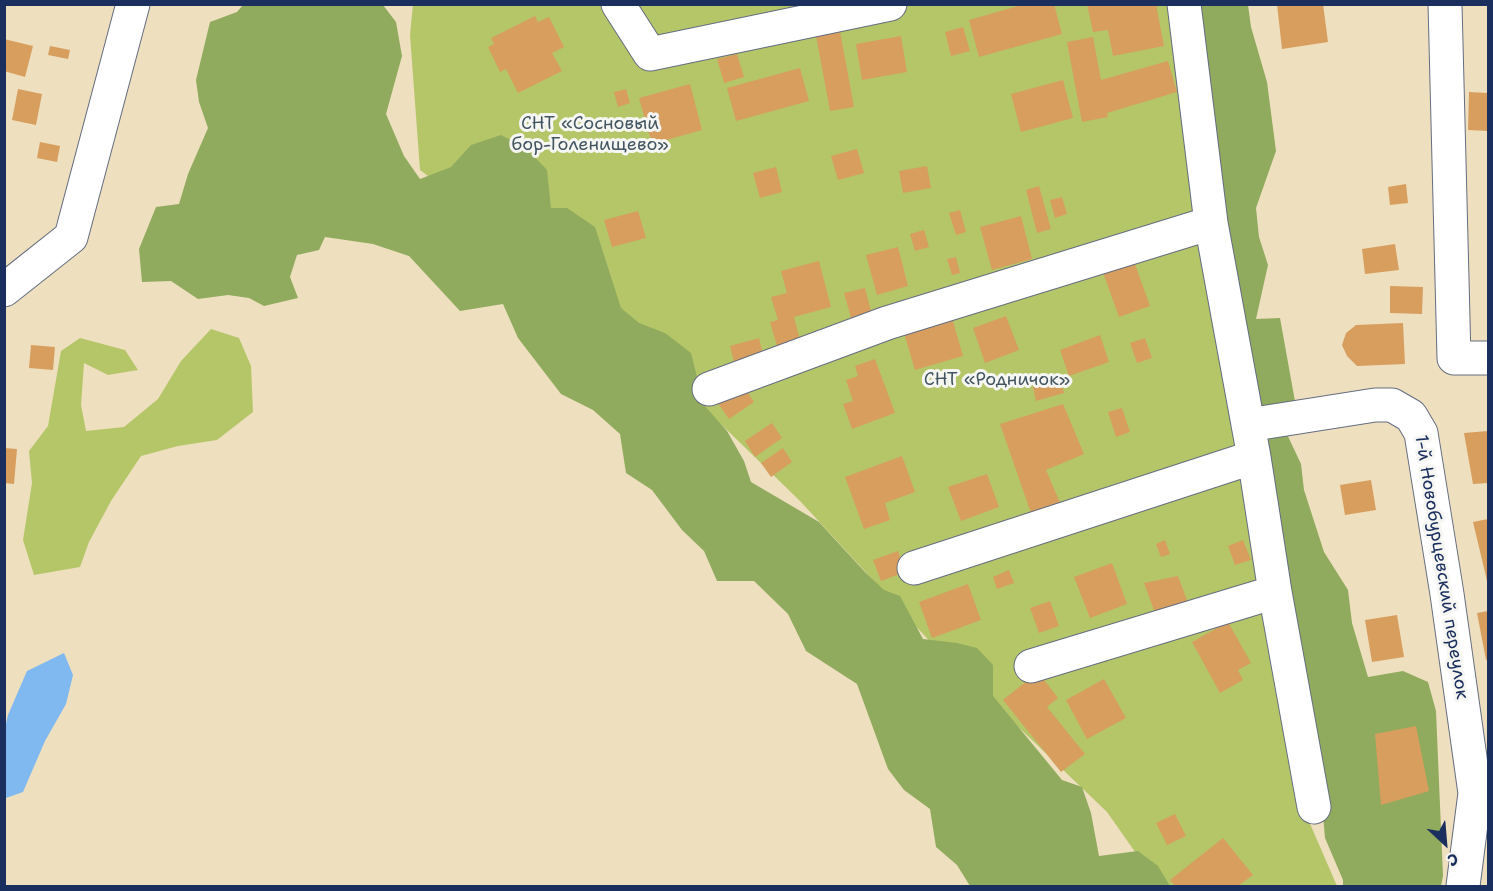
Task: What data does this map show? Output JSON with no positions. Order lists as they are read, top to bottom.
{
  "streets": {
    "street": ["1-й Новобурцевский переулок"]
  },
  "parks": ["СНТ «Сосновый бор-Голенищево»", "СНТ «Родничок»"],
  "north": "bottom right"
}
